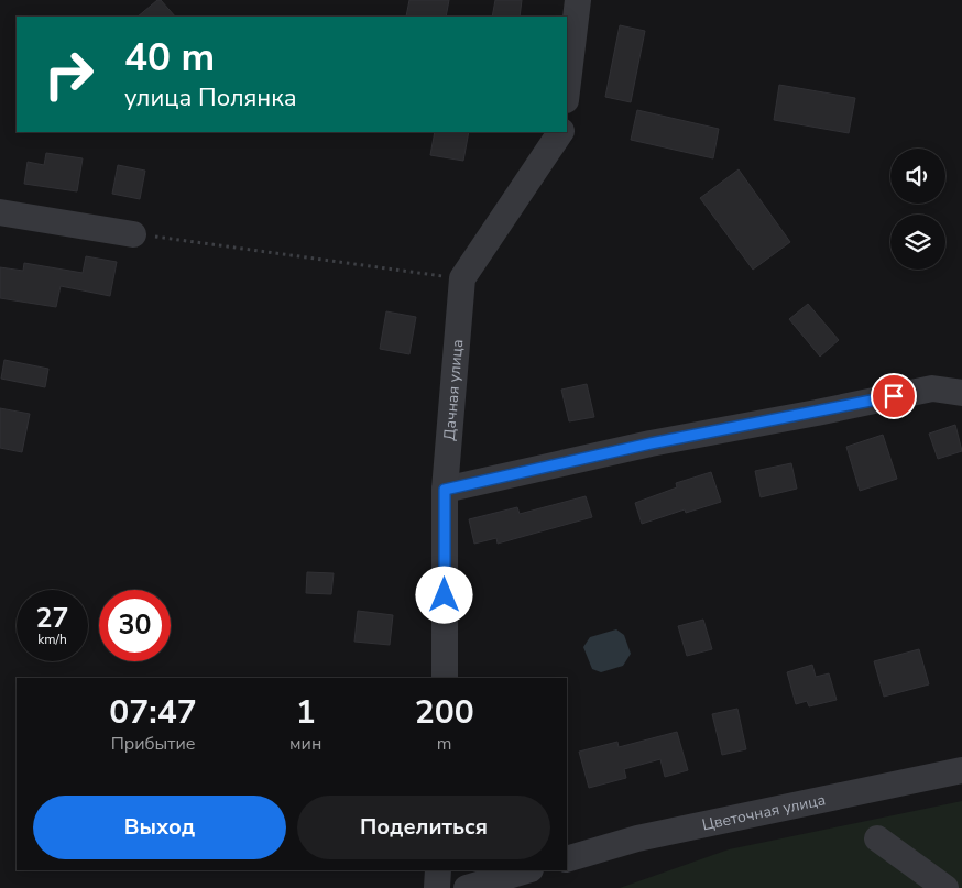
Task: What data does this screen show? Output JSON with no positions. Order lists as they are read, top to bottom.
{
  "streets": {
    "street": ["Дачная улица", "Цветочная улица"]
  },
  "page": {
    "turn": ["40 m", "улица Полянка"],
    "speed": "27 km/h",
    "limit": "30",
    "eta": [
      "07:47",
      "Прибытие",
      "1",
      "мин",
      "200",
      "m"
    ],
    "buttons": ["Выход", "Поделиться"]
  }
}
